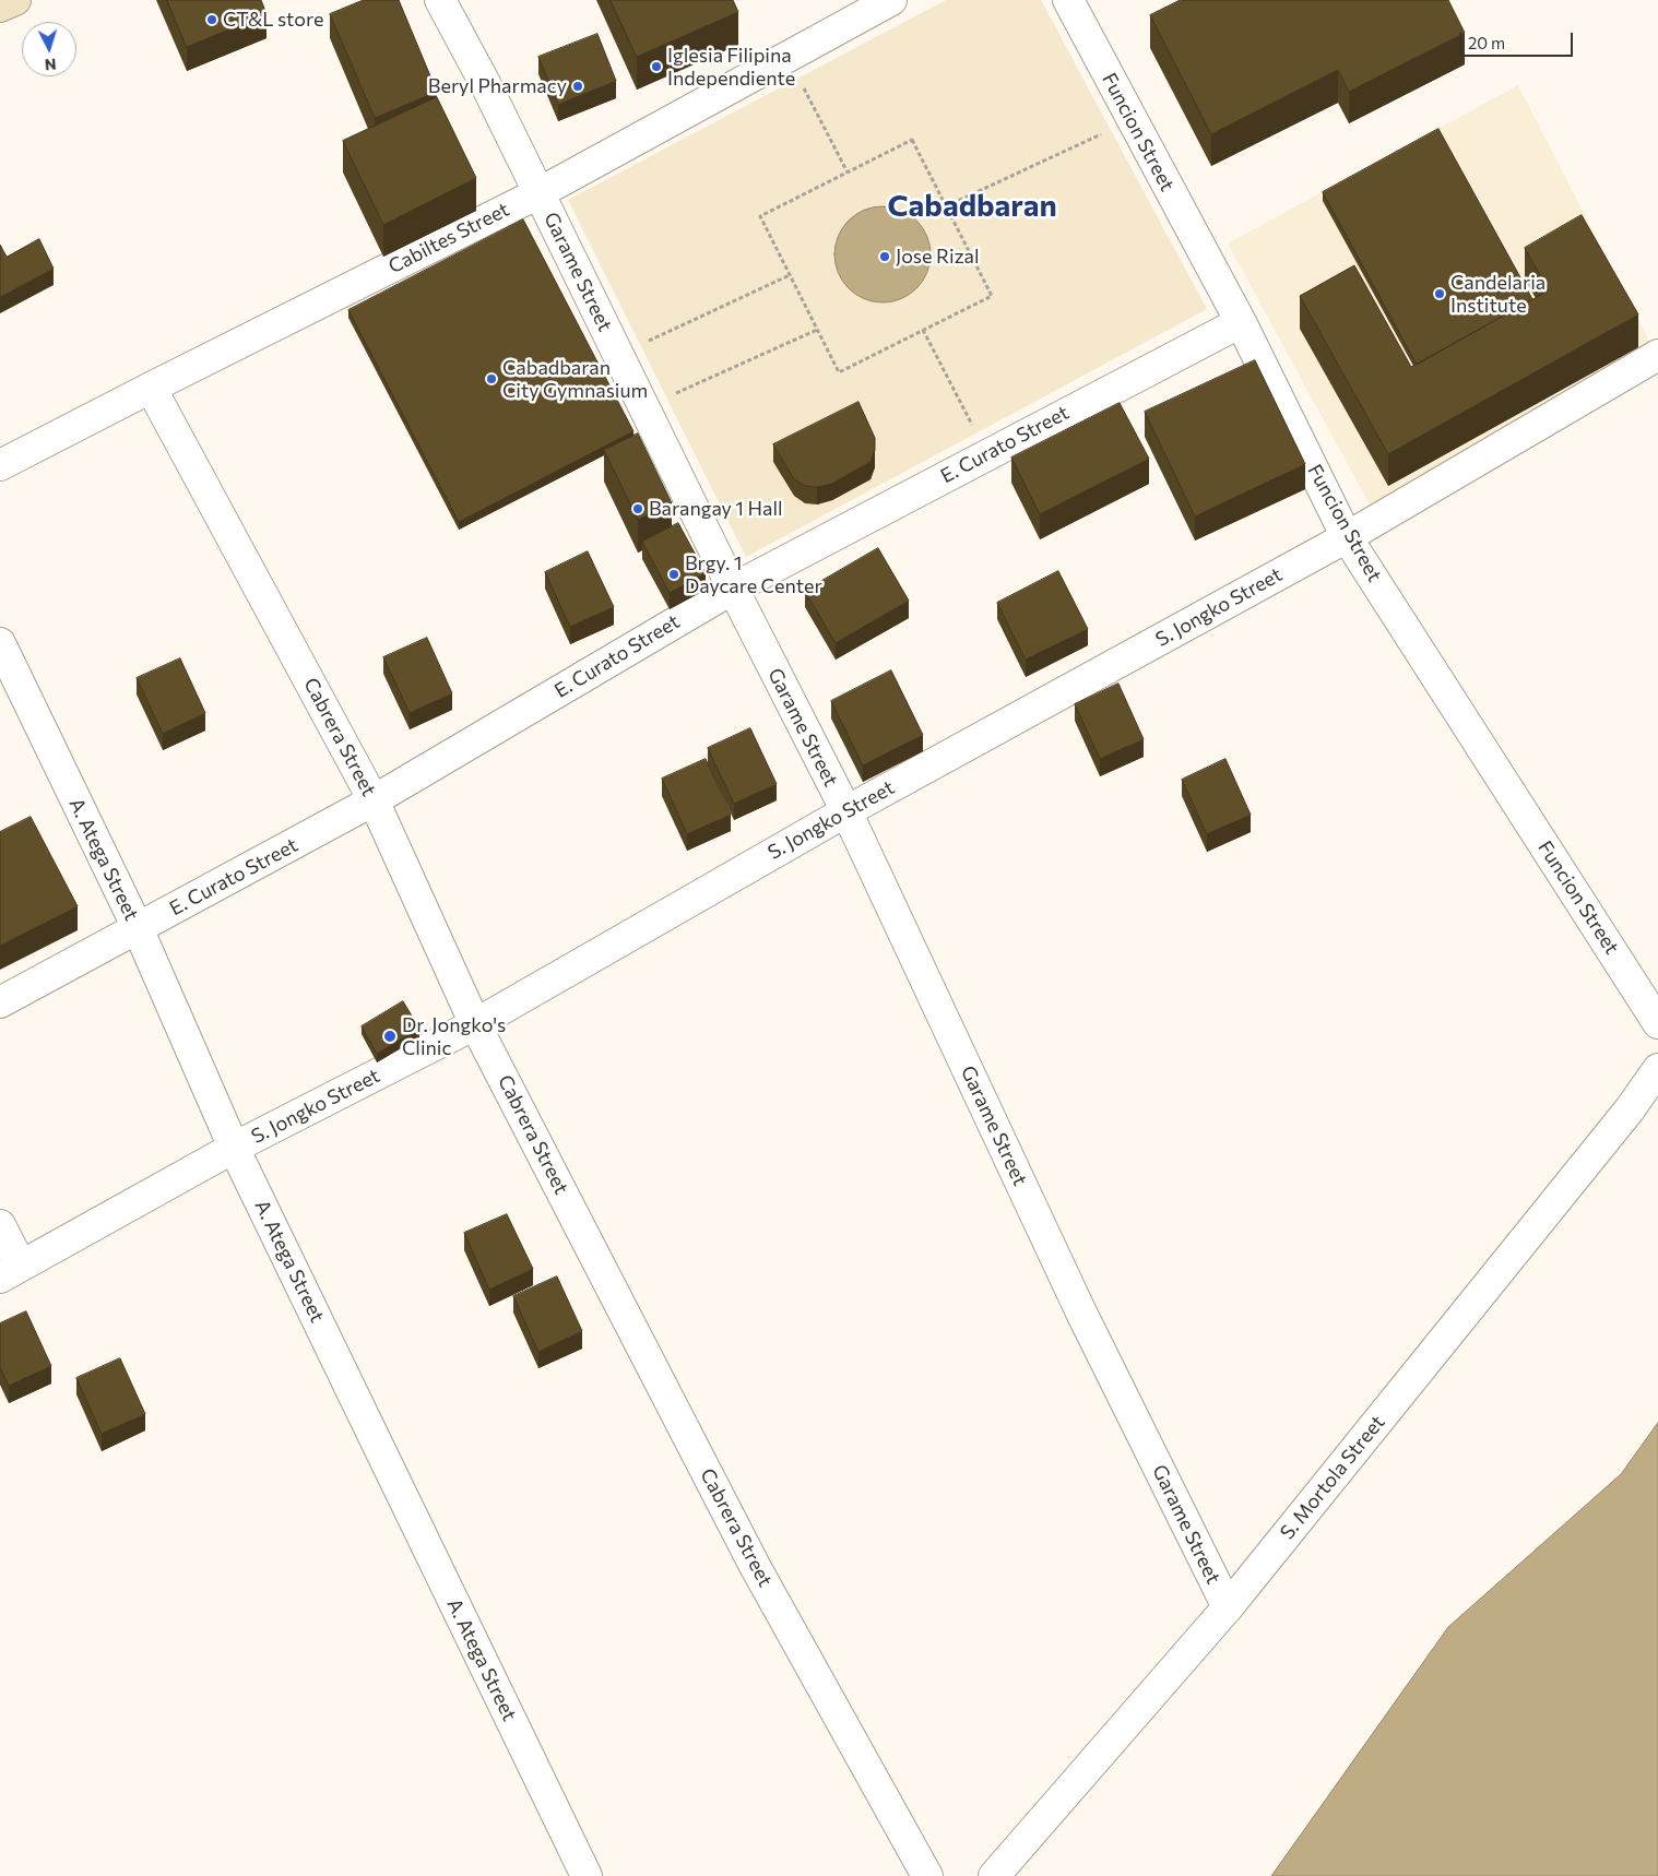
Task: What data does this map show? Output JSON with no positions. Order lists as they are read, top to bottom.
{
  "streets": {
    "street": [
      "Funcion Street",
      "Cabiltes Street",
      "Garame Street",
      "E. Curato Street",
      "S. Jongko Street",
      "Cabrera Street",
      "A. Atega Street",
      "S. Mortola Street"
    ]
  },
  "crossings": [
    ["Funcion Street", "E. Curato Street"],
    ["Funcion Street", "S. Jongko Street"],
    ["Cabiltes Street", "Garame Street"],
    ["Cabiltes Street", "Cabrera Street"],
    ["Garame Street", "E. Curato Street"],
    ["Garame Street", "S. Jongko Street"],
    ["Garame Street", "S. Mortola Street"],
    ["E. Curato Street", "Cabrera Street"],
    ["E. Curato Street", "A. Atega Street"],
    ["S. Jongko Street", "Cabrera Street"],
    ["S. Jongko Street", "A. Atega Street"]
  ],
  "districts": ["Cabadbaran"],
  "places": [
    "CT&L store",
    "Iglesia Filipina Independiente",
    "Beryl Pharmacy",
    "Jose Rizal",
    "Candelaria Institute",
    "Cabadbaran City Gymnasium",
    "Barangay 1 Hall",
    "Brgy. 1 Daycare Center",
    "Dr. Jongko's Clinic"
  ],
  "scale_bar": "20 m",
  "north": "bottom"
}
